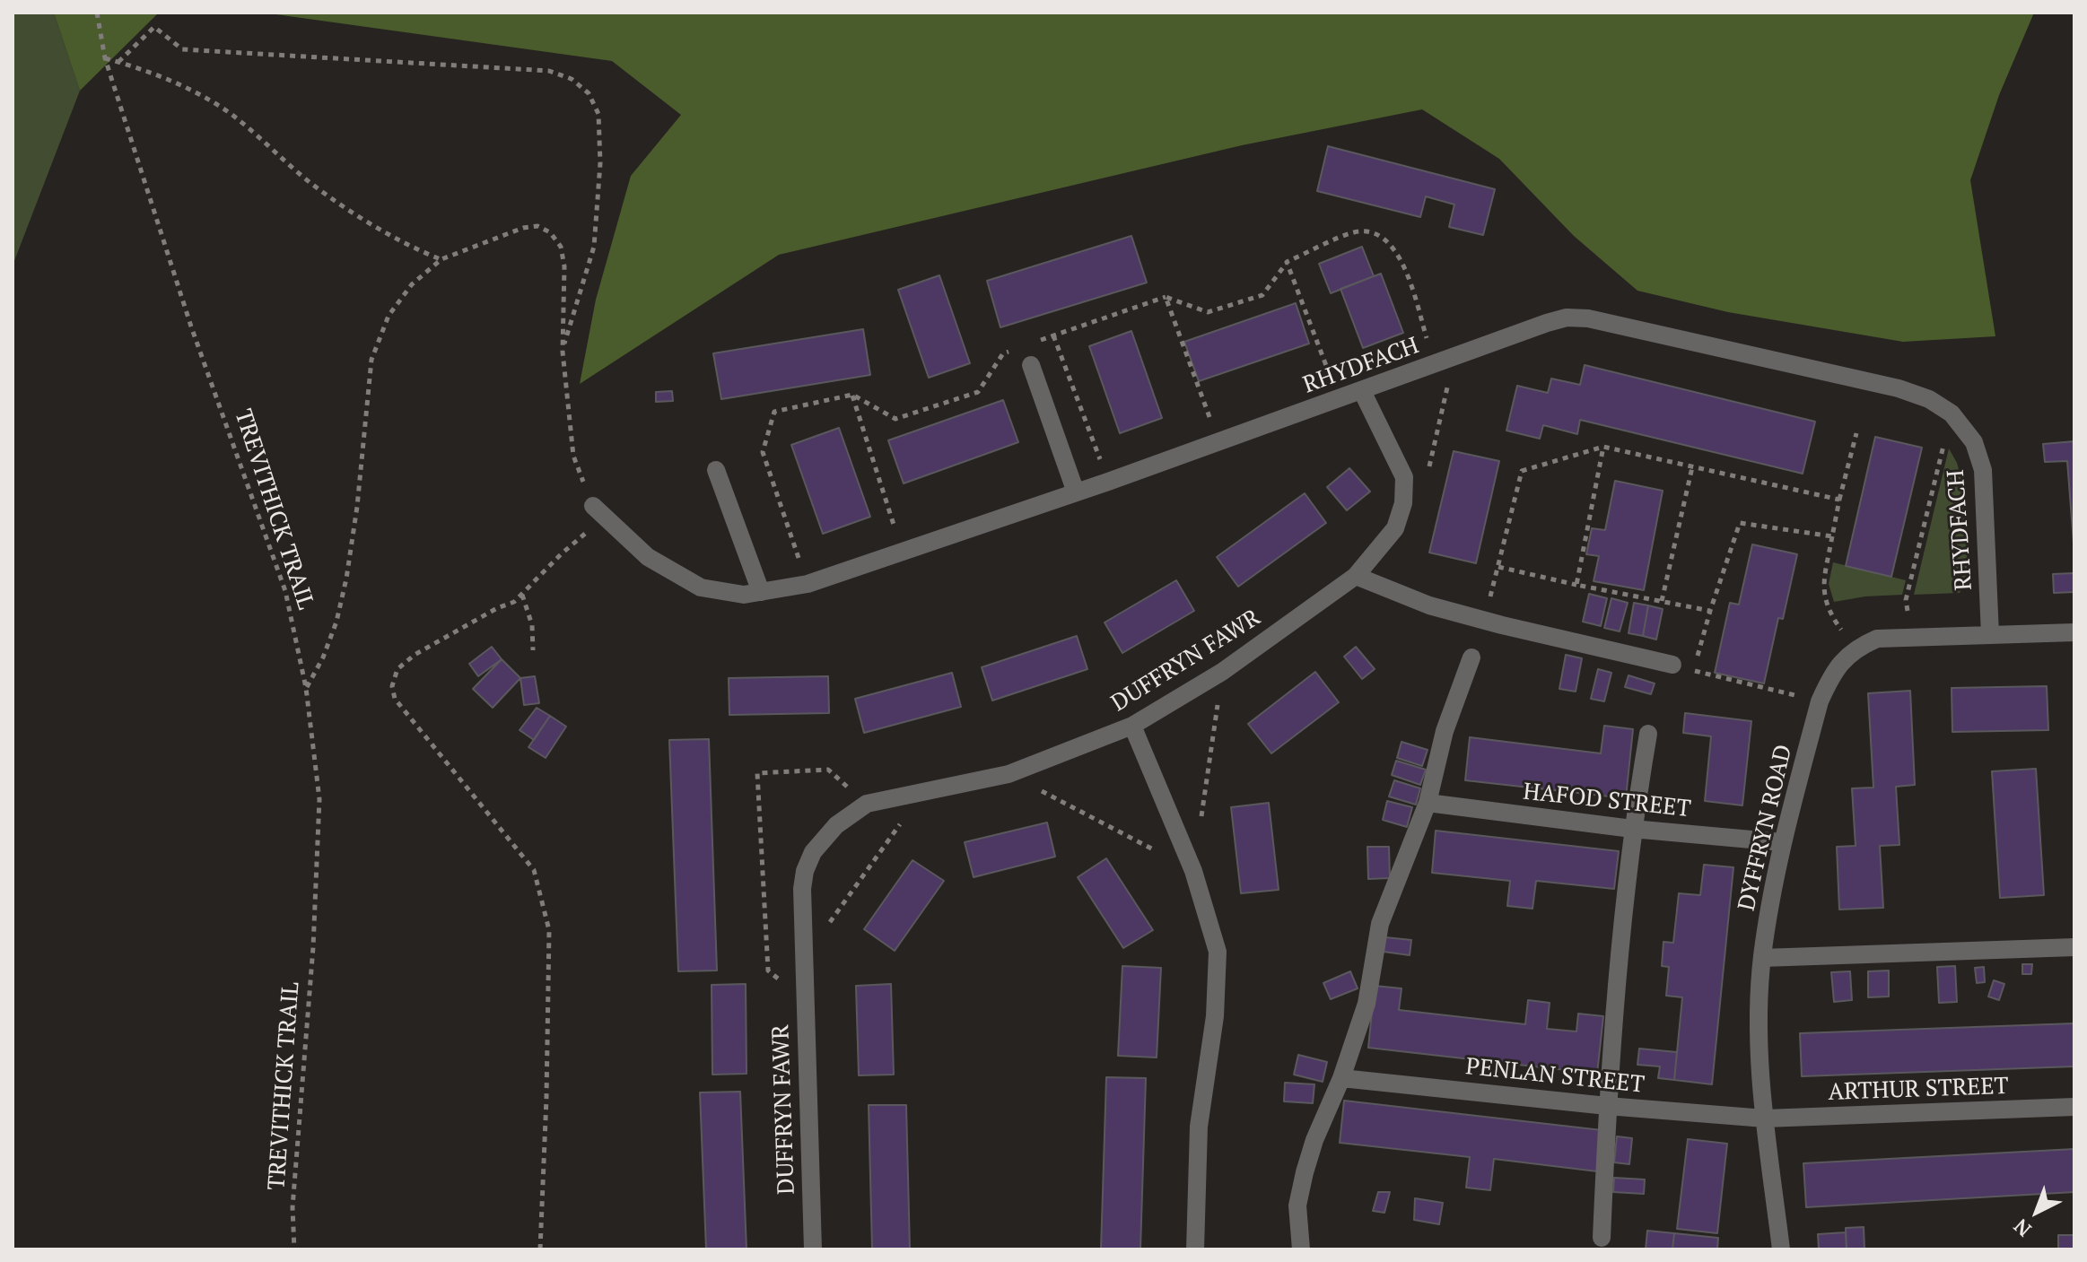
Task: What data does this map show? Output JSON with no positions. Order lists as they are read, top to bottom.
{
  "streets": {
    "street": [
      "RHYDFACH",
      "DUFFRYN FAWR",
      "HAFOD STREET",
      "DYFFRYN ROAD",
      "PENLAN STREET",
      "ARTHUR STREET"
    ],
    "path": ["TREVITHICK TRAIL"]
  },
  "crossings": [
    ["RHYDFACH", "DUFFRYN FAWR"],
    ["HAFOD STREET", "DYFFRYN ROAD"],
    ["DYFFRYN ROAD", "PENLAN STREET"],
    ["DYFFRYN ROAD", "ARTHUR STREET"],
    ["PENLAN STREET", "ARTHUR STREET"]
  ],
  "north": "bottom left"
}
